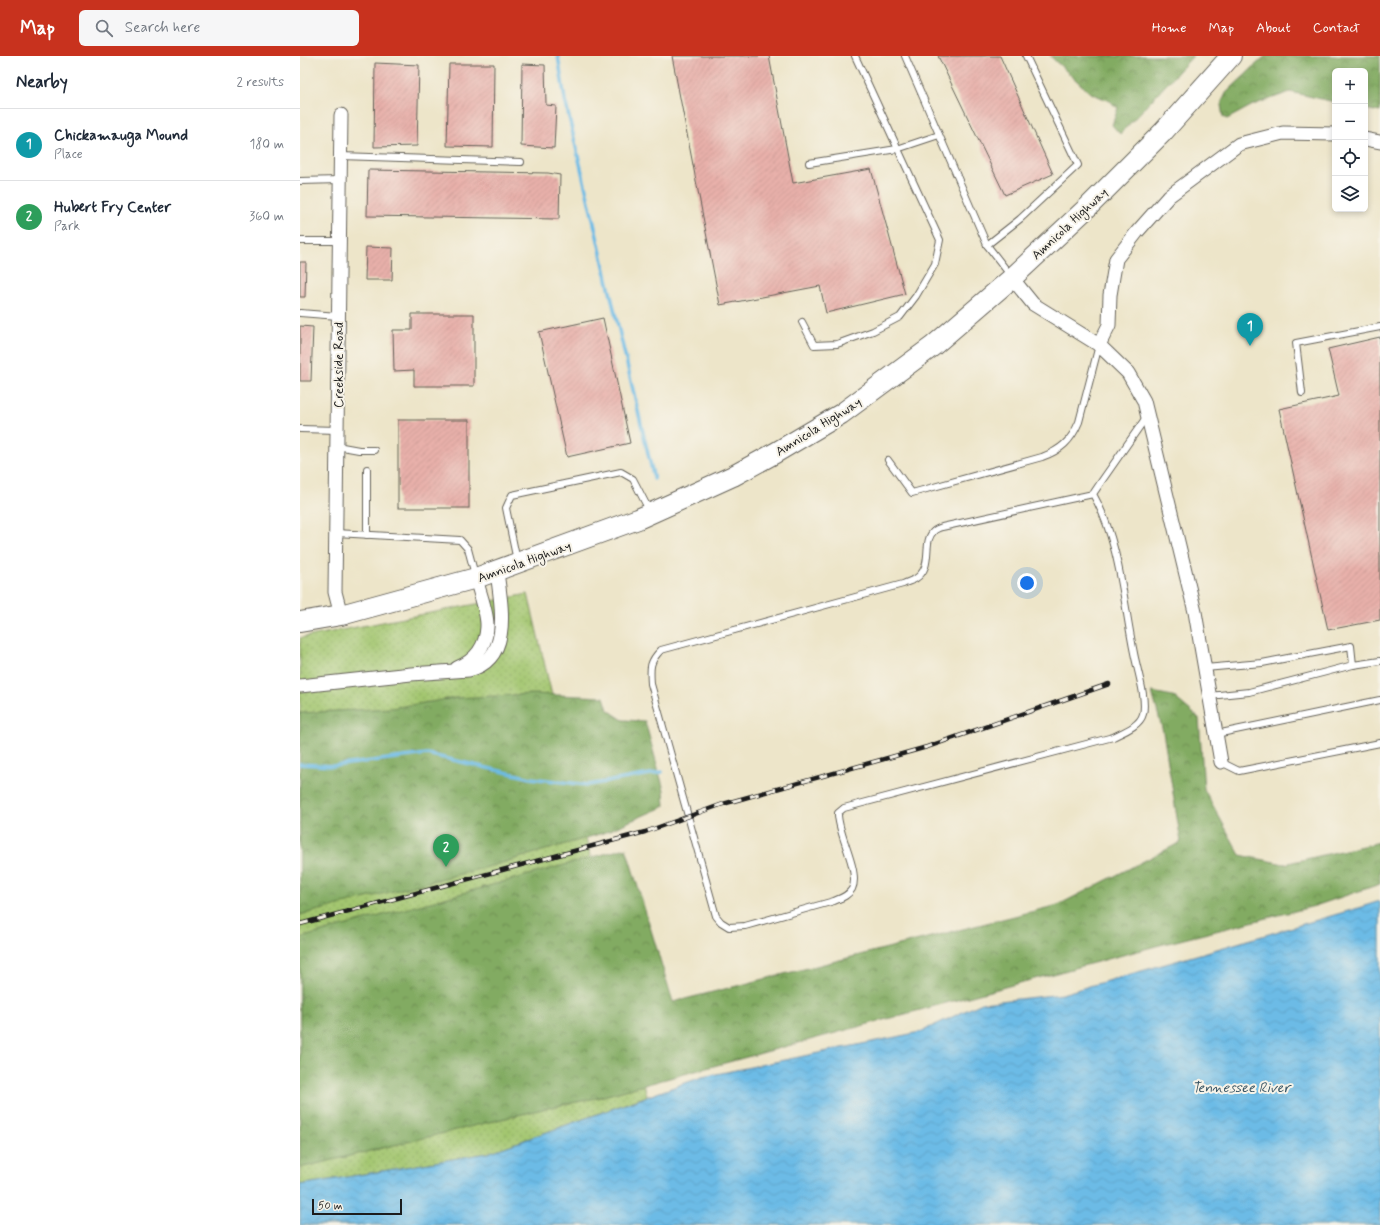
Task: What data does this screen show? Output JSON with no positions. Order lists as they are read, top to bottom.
{
  "streets": {
    "main road": ["Amnicola Highway"],
    "street": ["Creekside Road"]
  },
  "crossings": [
    ["Amnicola Highway", "Creekside Road"]
  ],
  "water": ["Tennessee River"],
  "scale_bar": "50 m",
  "page": {
    "header": "Map",
    "search": "Search here",
    "nav": [
      "Home",
      "Map",
      "About",
      "Contact"
    ],
    "heading": ["Nearby", "2 results"],
    "map_buttons": ["+", "−"],
    "list": [
      {
        "mark": "1",
        "name": "Chickamauga Mound",
        "note": "Place",
        "value": "180 m"
      },
      {
        "mark": "2",
        "name": "Hubert Fry Center",
        "note": "Park",
        "value": "360 m"
      }
    ],
    "pins": ["1", "2"],
    "scale": "50 m"
  }
}
